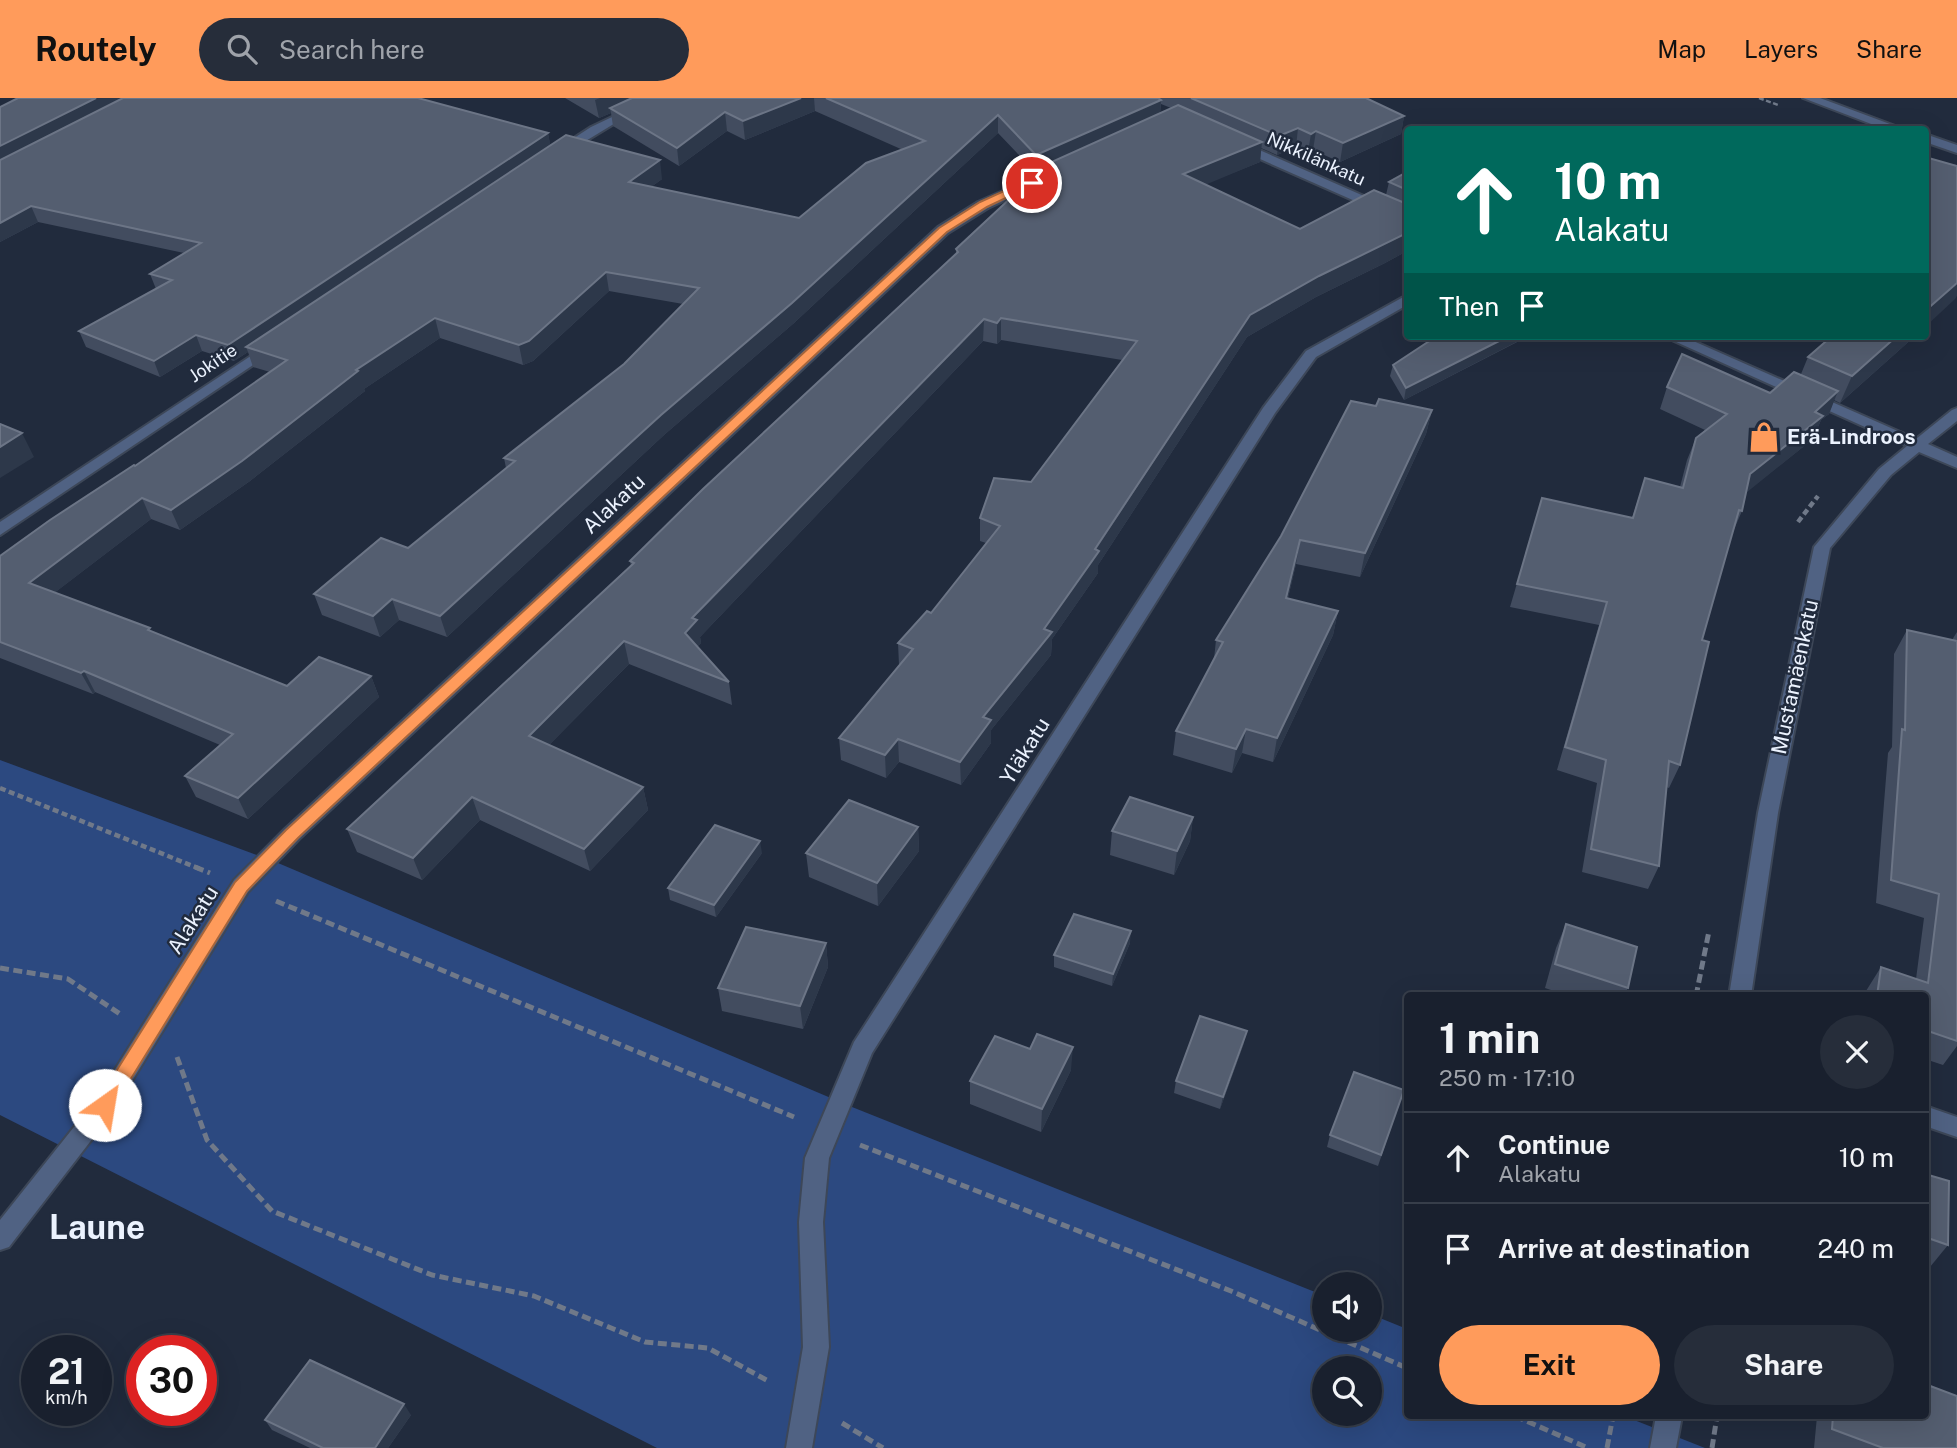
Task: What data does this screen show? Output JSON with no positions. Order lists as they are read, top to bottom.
{
  "streets": {
    "street": [
      "Nikkilänkatu",
      "Jokitie",
      "Alakatu",
      "Mustamäenkatu",
      "Yläkatu"
    ]
  },
  "districts": ["Laune"],
  "places": {
    "shop": ["Erä-Lindroos"]
  },
  "page": {
    "header": "Routely",
    "search": "Search here",
    "nav": ["Map", "Layers", "Share"],
    "turn": ["10 m", "Alakatu"],
    "then": "Then",
    "heading": ["1 min", "250 m · 17:10"],
    "list": [
      {
        "name": "Continue",
        "note": "Alakatu",
        "value": "10 m"
      },
      {
        "name": "Arrive at destination",
        "value": "240 m"
      }
    ],
    "buttons": ["Exit", "Share"],
    "speed": "21 km/h",
    "limit": "30"
  }
}
